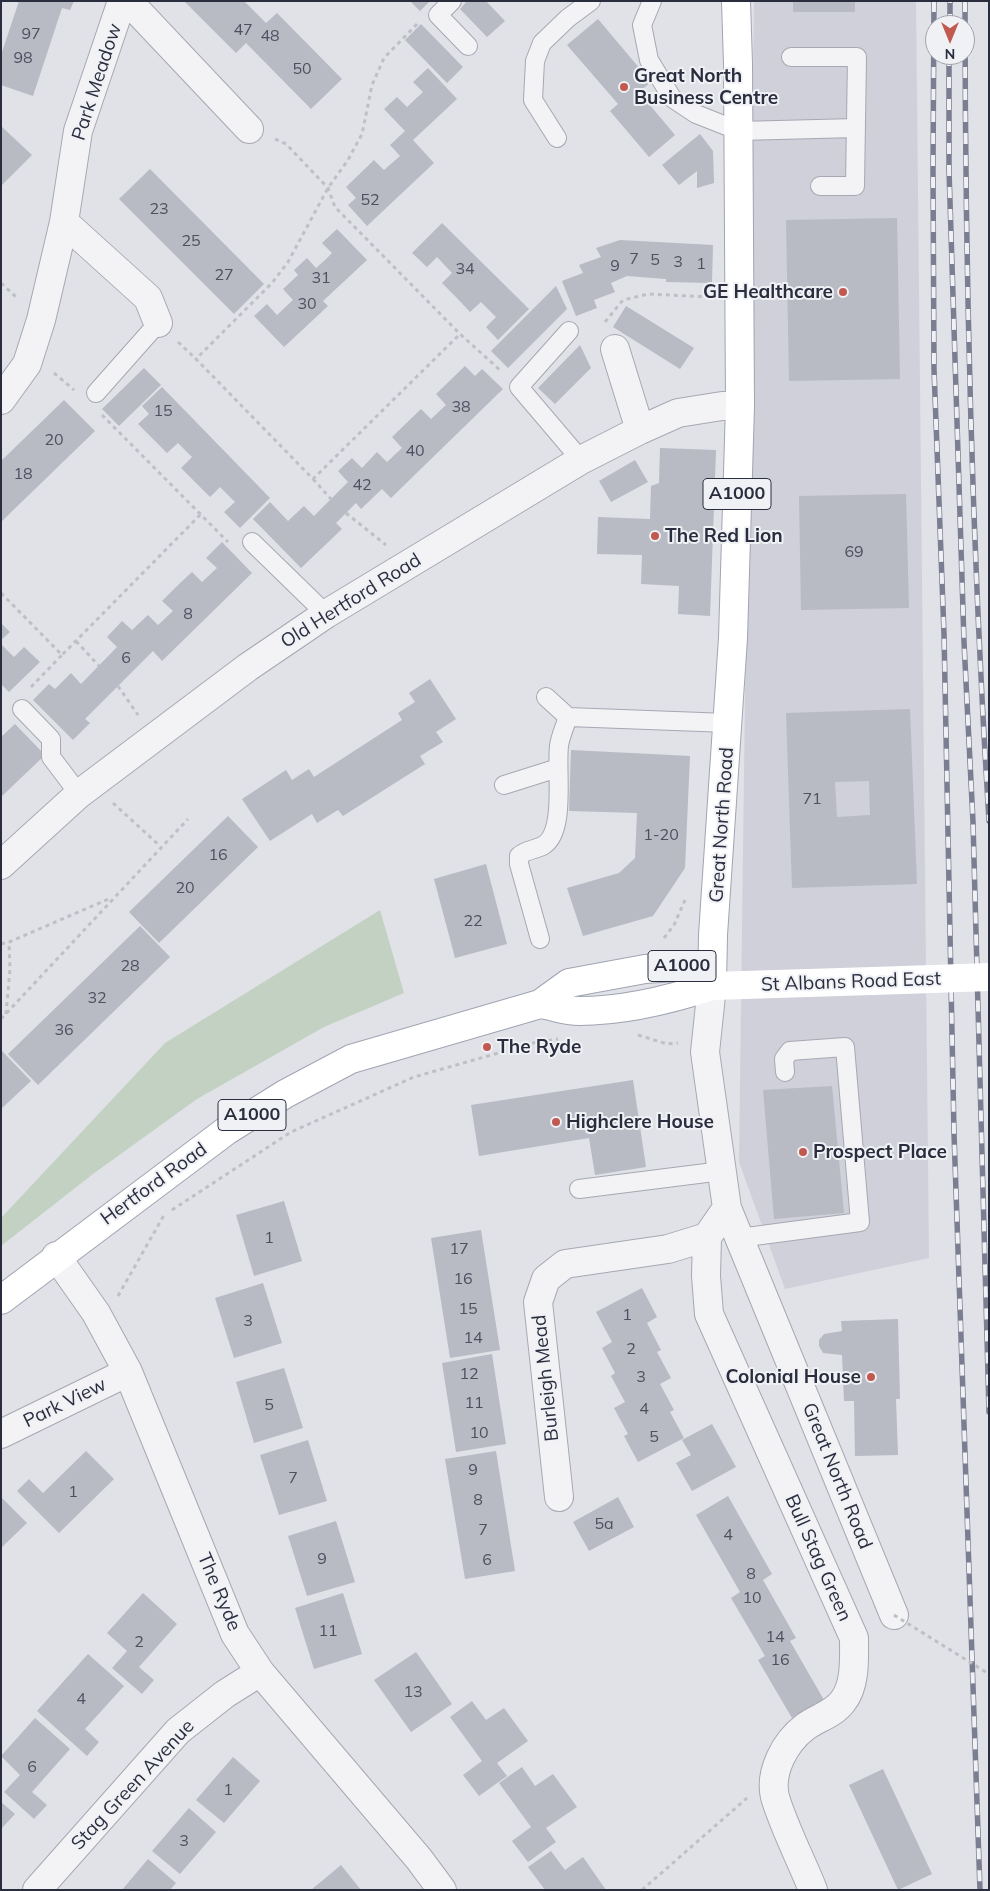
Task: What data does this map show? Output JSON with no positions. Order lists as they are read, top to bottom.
{
  "streets": {
    "main road": [
      "A1000",
      "Great North Road",
      "St Albans Road East",
      "Hertford Road"
    ],
    "street": [
      "Park Meadow",
      "Old Hertford Road",
      "Burleigh Mead",
      "Park View",
      "Bull Stag Green",
      "The Ryde",
      "Stag Green Avenue"
    ]
  },
  "crossings": [
    ["Old Hertford Road", "Great North Road"],
    ["Great North Road", "St Albans Road East"],
    ["Great North Road", "Hertford Road"],
    ["St Albans Road East", "Hertford Road"],
    ["Hertford Road", "The Ryde"],
    ["Burleigh Mead", "Bull Stag Green"],
    ["Park View", "The Ryde"],
    ["The Ryde", "Stag Green Avenue"]
  ],
  "places": [
    "Great North Business Centre",
    "GE Healthcare",
    "The Red Lion",
    "The Ryde",
    "Highclere House",
    "Prospect Place",
    "Colonial House"
  ],
  "house_numbers": [
    "47",
    "97",
    "48",
    "98",
    "50",
    "52",
    "23",
    "25",
    "7",
    "5",
    "3",
    "1",
    "9",
    "34",
    "27",
    "31",
    "30",
    "38",
    "15",
    "20",
    "40",
    "18",
    "42",
    "69",
    "8",
    "6",
    "71",
    "1-20",
    "16",
    "20",
    "22",
    "28",
    "32",
    "36",
    "1",
    "17",
    "16",
    "15",
    "1",
    "3",
    "14",
    "2",
    "12",
    "3",
    "11",
    "5",
    "4",
    "10",
    "5",
    "9",
    "7",
    "1",
    "8",
    "5a",
    "7",
    "4",
    "9",
    "6",
    "8",
    "10",
    "11",
    "14",
    "2",
    "16",
    "13",
    "4",
    "6",
    "1",
    "3"
  ],
  "north": "bottom"
}
